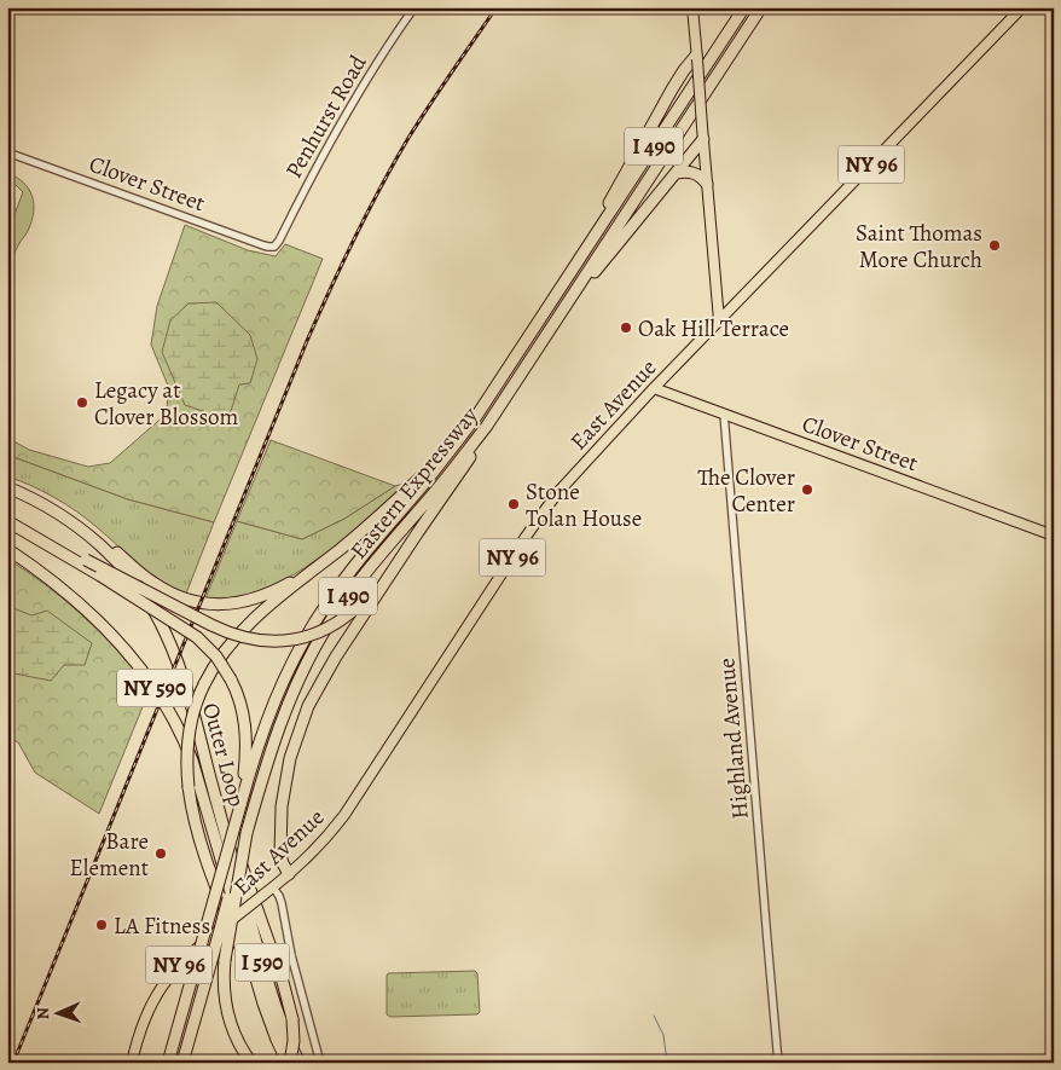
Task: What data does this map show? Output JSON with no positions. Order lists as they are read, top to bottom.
{
  "streets": {
    "highway": [
      "I 490",
      "Eastern Expressway",
      "NY 590",
      "Outer Loop",
      "I 590"
    ],
    "main road": ["NY 96", "Clover Street", "East Avenue"],
    "street": ["Penhurst Road", "Highland Avenue"]
  },
  "crossings": [
    ["Penhurst Road", "Clover Street"],
    ["Clover Street", "East Avenue"],
    ["Clover Street", "Highland Avenue"]
  ],
  "places": [
    "Saint Thomas More Church",
    "Oak Hill Terrace",
    "Legacy at Clover Blossom",
    "The Clover Center",
    "Stone Tolan House",
    "Bare Element",
    "LA Fitness"
  ],
  "north": "left"
}
